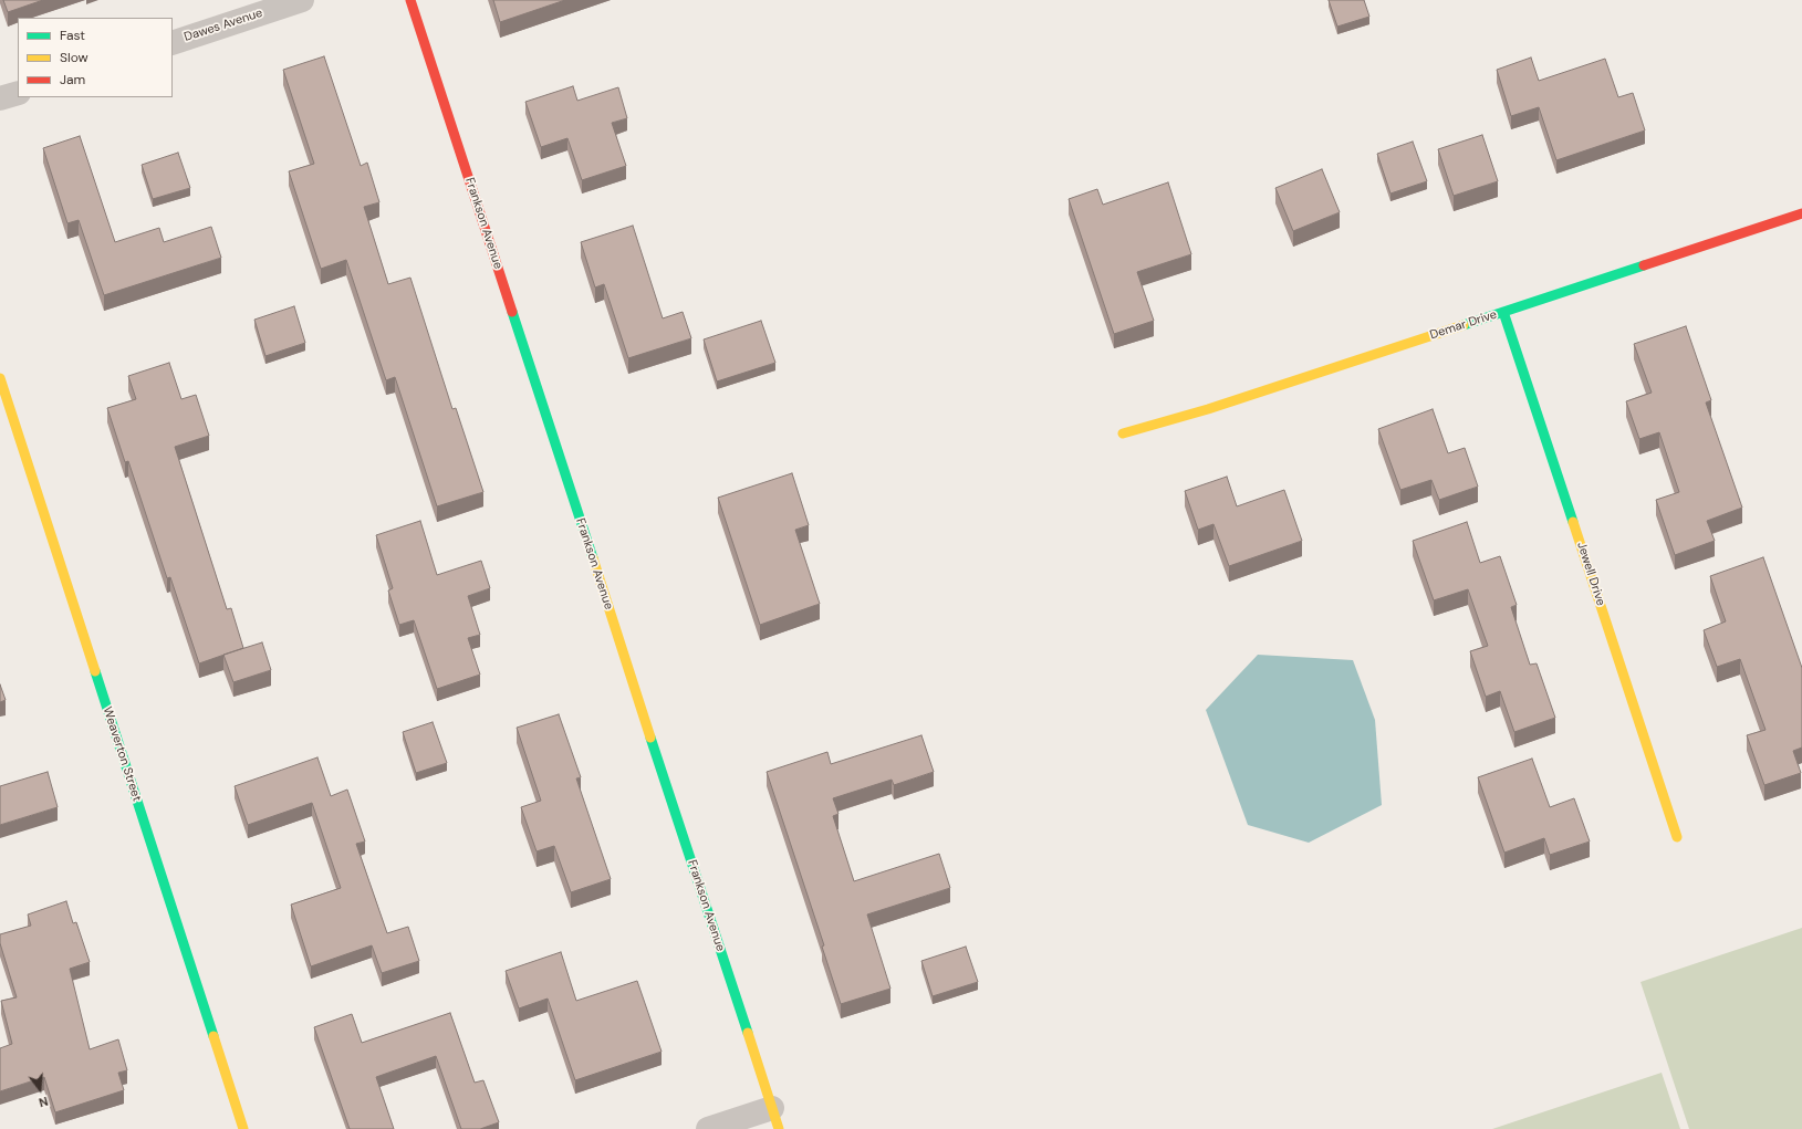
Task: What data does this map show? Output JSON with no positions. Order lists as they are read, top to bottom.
{
  "streets": {
    "street": [
      "Dawes Avenue",
      "Frankson Avenue",
      "Demar Drive",
      "Jewell Drive",
      "Weaverton Street"
    ]
  },
  "crossings": [
    ["Demar Drive", "Jewell Drive"]
  ],
  "legend": ["Fast", "Slow", "Jam"],
  "north": "bottom"
}
